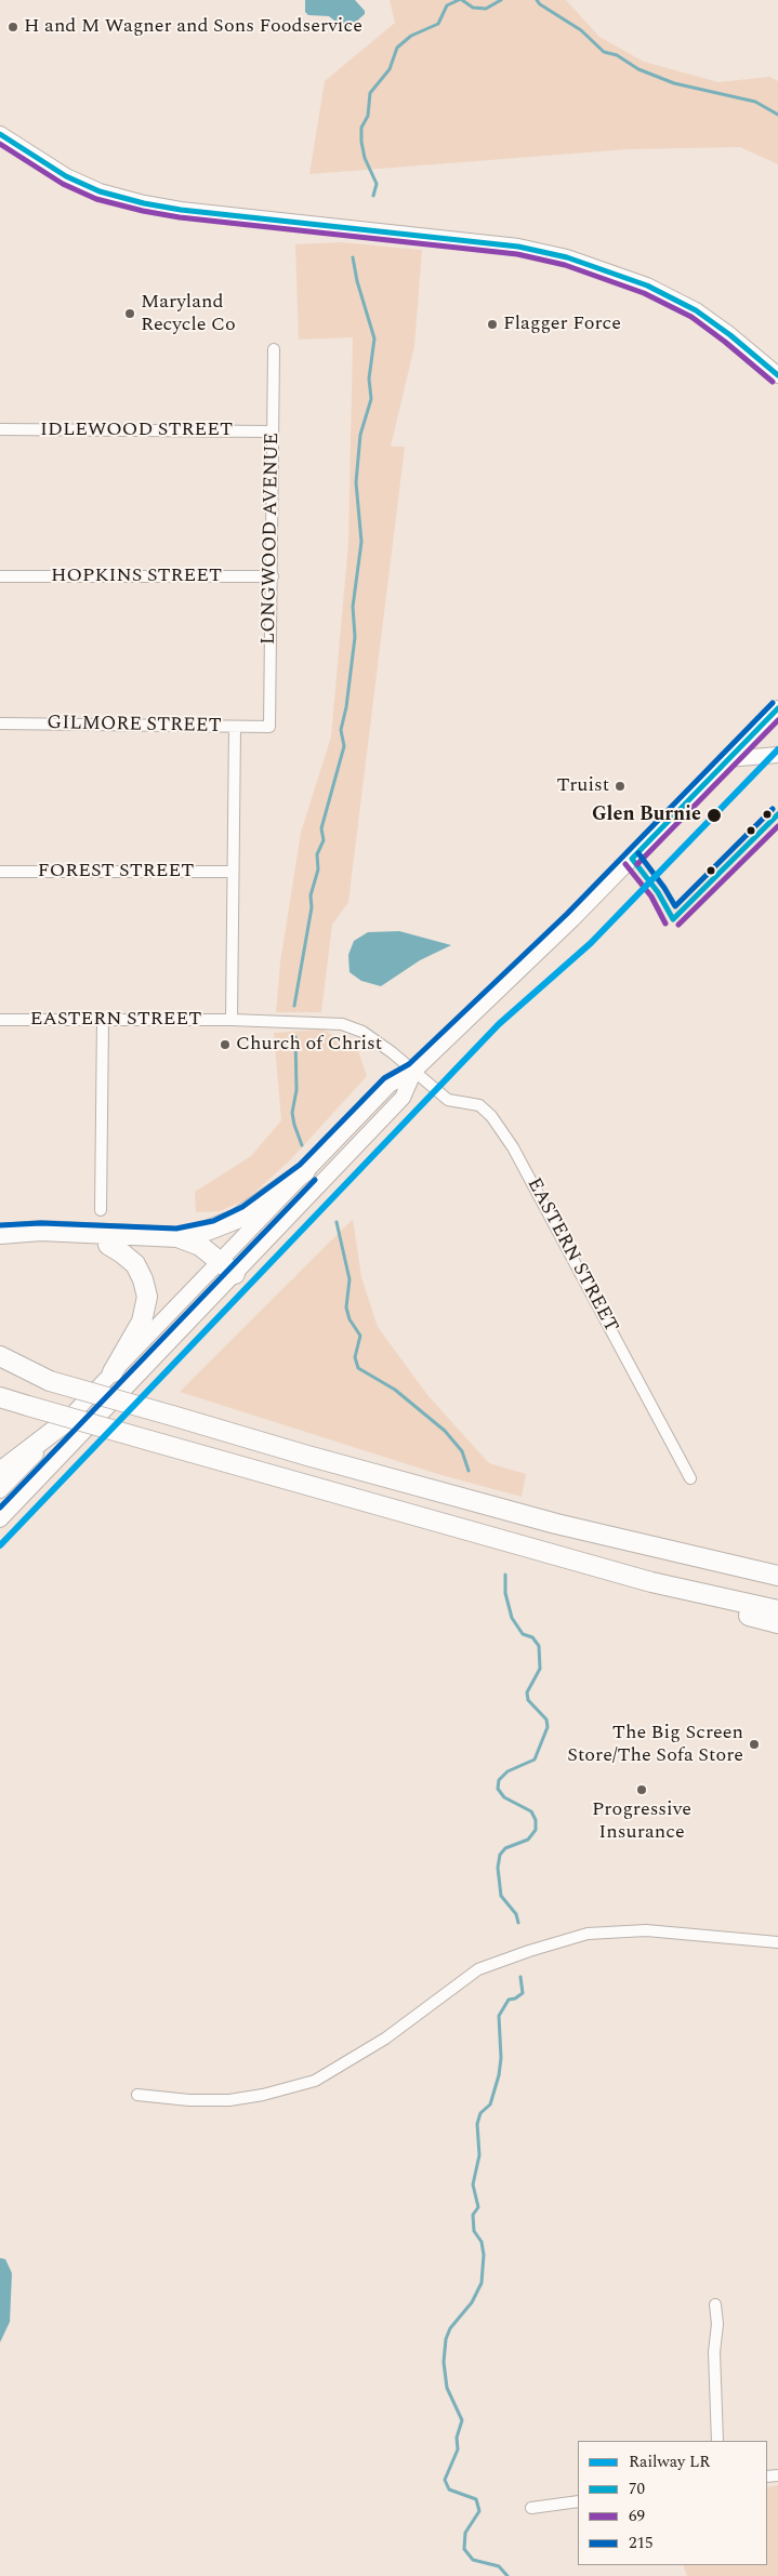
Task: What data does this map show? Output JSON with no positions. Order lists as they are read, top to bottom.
{
  "streets": {
    "street": [
      "IDLEWOOD STREET",
      "LONGWOOD AVENUE",
      "HOPKINS STREET",
      "GILMORE STREET",
      "FOREST STREET",
      "EASTERN STREET"
    ]
  },
  "crossings": [
    ["IDLEWOOD STREET", "LONGWOOD AVENUE"],
    ["LONGWOOD AVENUE", "HOPKINS STREET"],
    ["LONGWOOD AVENUE", "GILMORE STREET"]
  ],
  "places": [
    "H and M Wagner and Sons Foodservice",
    "Maryland Recycle Co",
    "Flagger Force",
    "Truist",
    "Glen Burnie",
    "Church of Christ",
    "The Big Screen Store/The Sofa Store",
    "Progressive Insurance"
  ],
  "lines": [
    "transit line 70",
    "transit line 69",
    "transit line 215",
    "rail line LR"
  ],
  "legend": [
    "Railway LR",
    "70",
    "69",
    "215"
  ]
}
